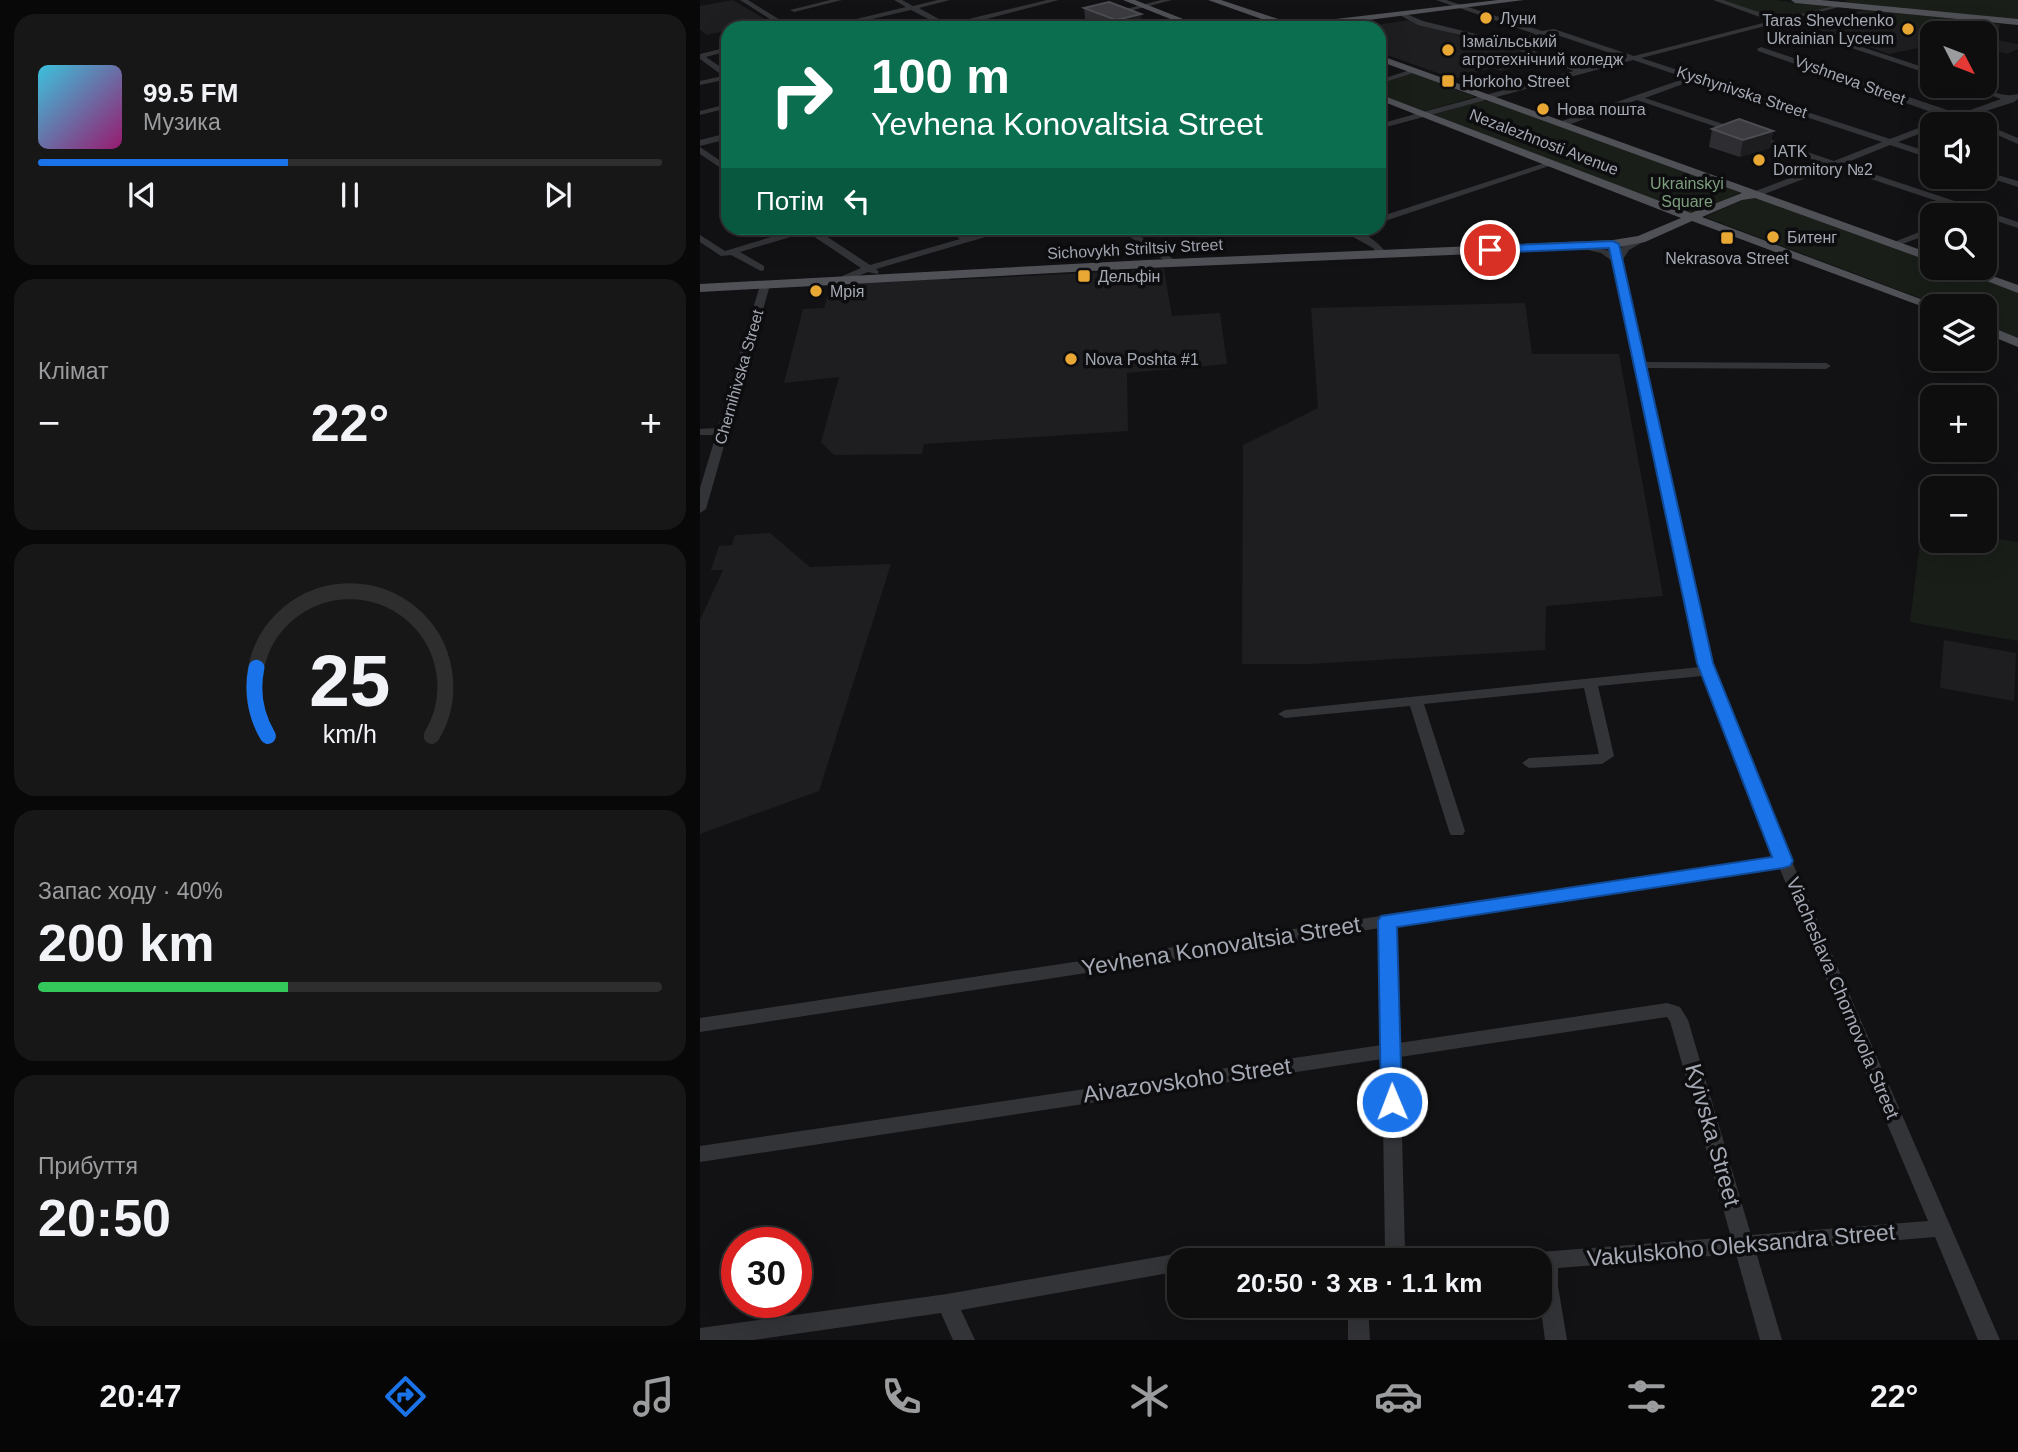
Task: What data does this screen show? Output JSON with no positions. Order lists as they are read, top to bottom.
{
  "streets": {
    "main road": ["Nezalezhnosti Avenue", "Sichovykh Striltsiv Street"],
    "street": [
      "Vyshneva Street",
      "Kyshynivska Street",
      "Chernihivska Street",
      "Yevhena Konovaltsia Street",
      "Viacheslava Chornovola Street",
      "Aivazovskoho Street",
      "Kyivska Street",
      "Vakulskoho Oleksandra Street"
    ]
  },
  "crossings": [
    ["Nezalezhnosti Avenue", "Sichovykh Striltsiv Street"],
    ["Sichovykh Striltsiv Street", "Chernihivska Street"],
    ["Sichovykh Striltsiv Street", "Viacheslava Chornovola Street"],
    ["Yevhena Konovaltsia Street", "Viacheslava Chornovola Street"],
    ["Viacheslava Chornovola Street", "Vakulskoho Oleksandra Street"],
    ["Aivazovskoho Street", "Kyivska Street"],
    ["Kyivska Street", "Vakulskoho Oleksandra Street"]
  ],
  "parks": ["Ukrainskyi Square"],
  "places": {
    "other": [
      "Луни",
      "Taras Shevchenko Ukrainian Lyceum",
      "Ізмаїльський агротехнічний коледж",
      "Нова пошта",
      "IATK Dormitory №2",
      "Битенг",
      "Мрія",
      "Nova Poshta #1"
    ],
    "transit": ["Horkoho Street", "Nekrasova Street", "Дельфін"]
  },
  "north": "bottom right",
  "page": {
    "map_buttons": ["+", "−"],
    "turn": ["100 m", "Yevhena Konovaltsia Street"],
    "song": ["99.5 FM", "Музика"],
    "then": "Потім",
    "tile": [
      "Клімат",
      ["Запас ходу · 40%", "200 km"],
      ["Прибуття", "20:50"]
    ],
    "heat": ["−", "22°", "+"],
    "limit": "30",
    "trip": "20:50 · 3 хв · 1.1 km",
    "tabs": ["20:47", "22°"],
    "gauge": ["25", "km/h"]
  }
}
